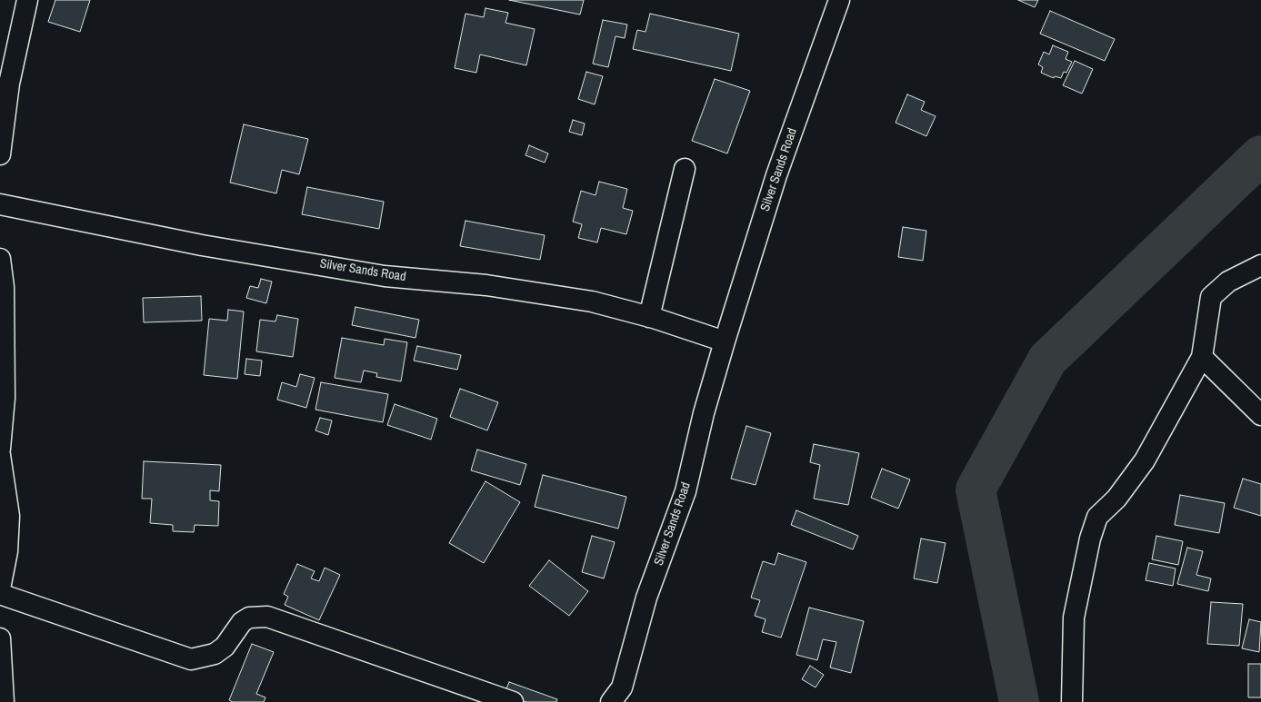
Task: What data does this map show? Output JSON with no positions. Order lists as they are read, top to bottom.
{
  "streets": {
    "street": ["Silver Sands Road"]
  }
}
